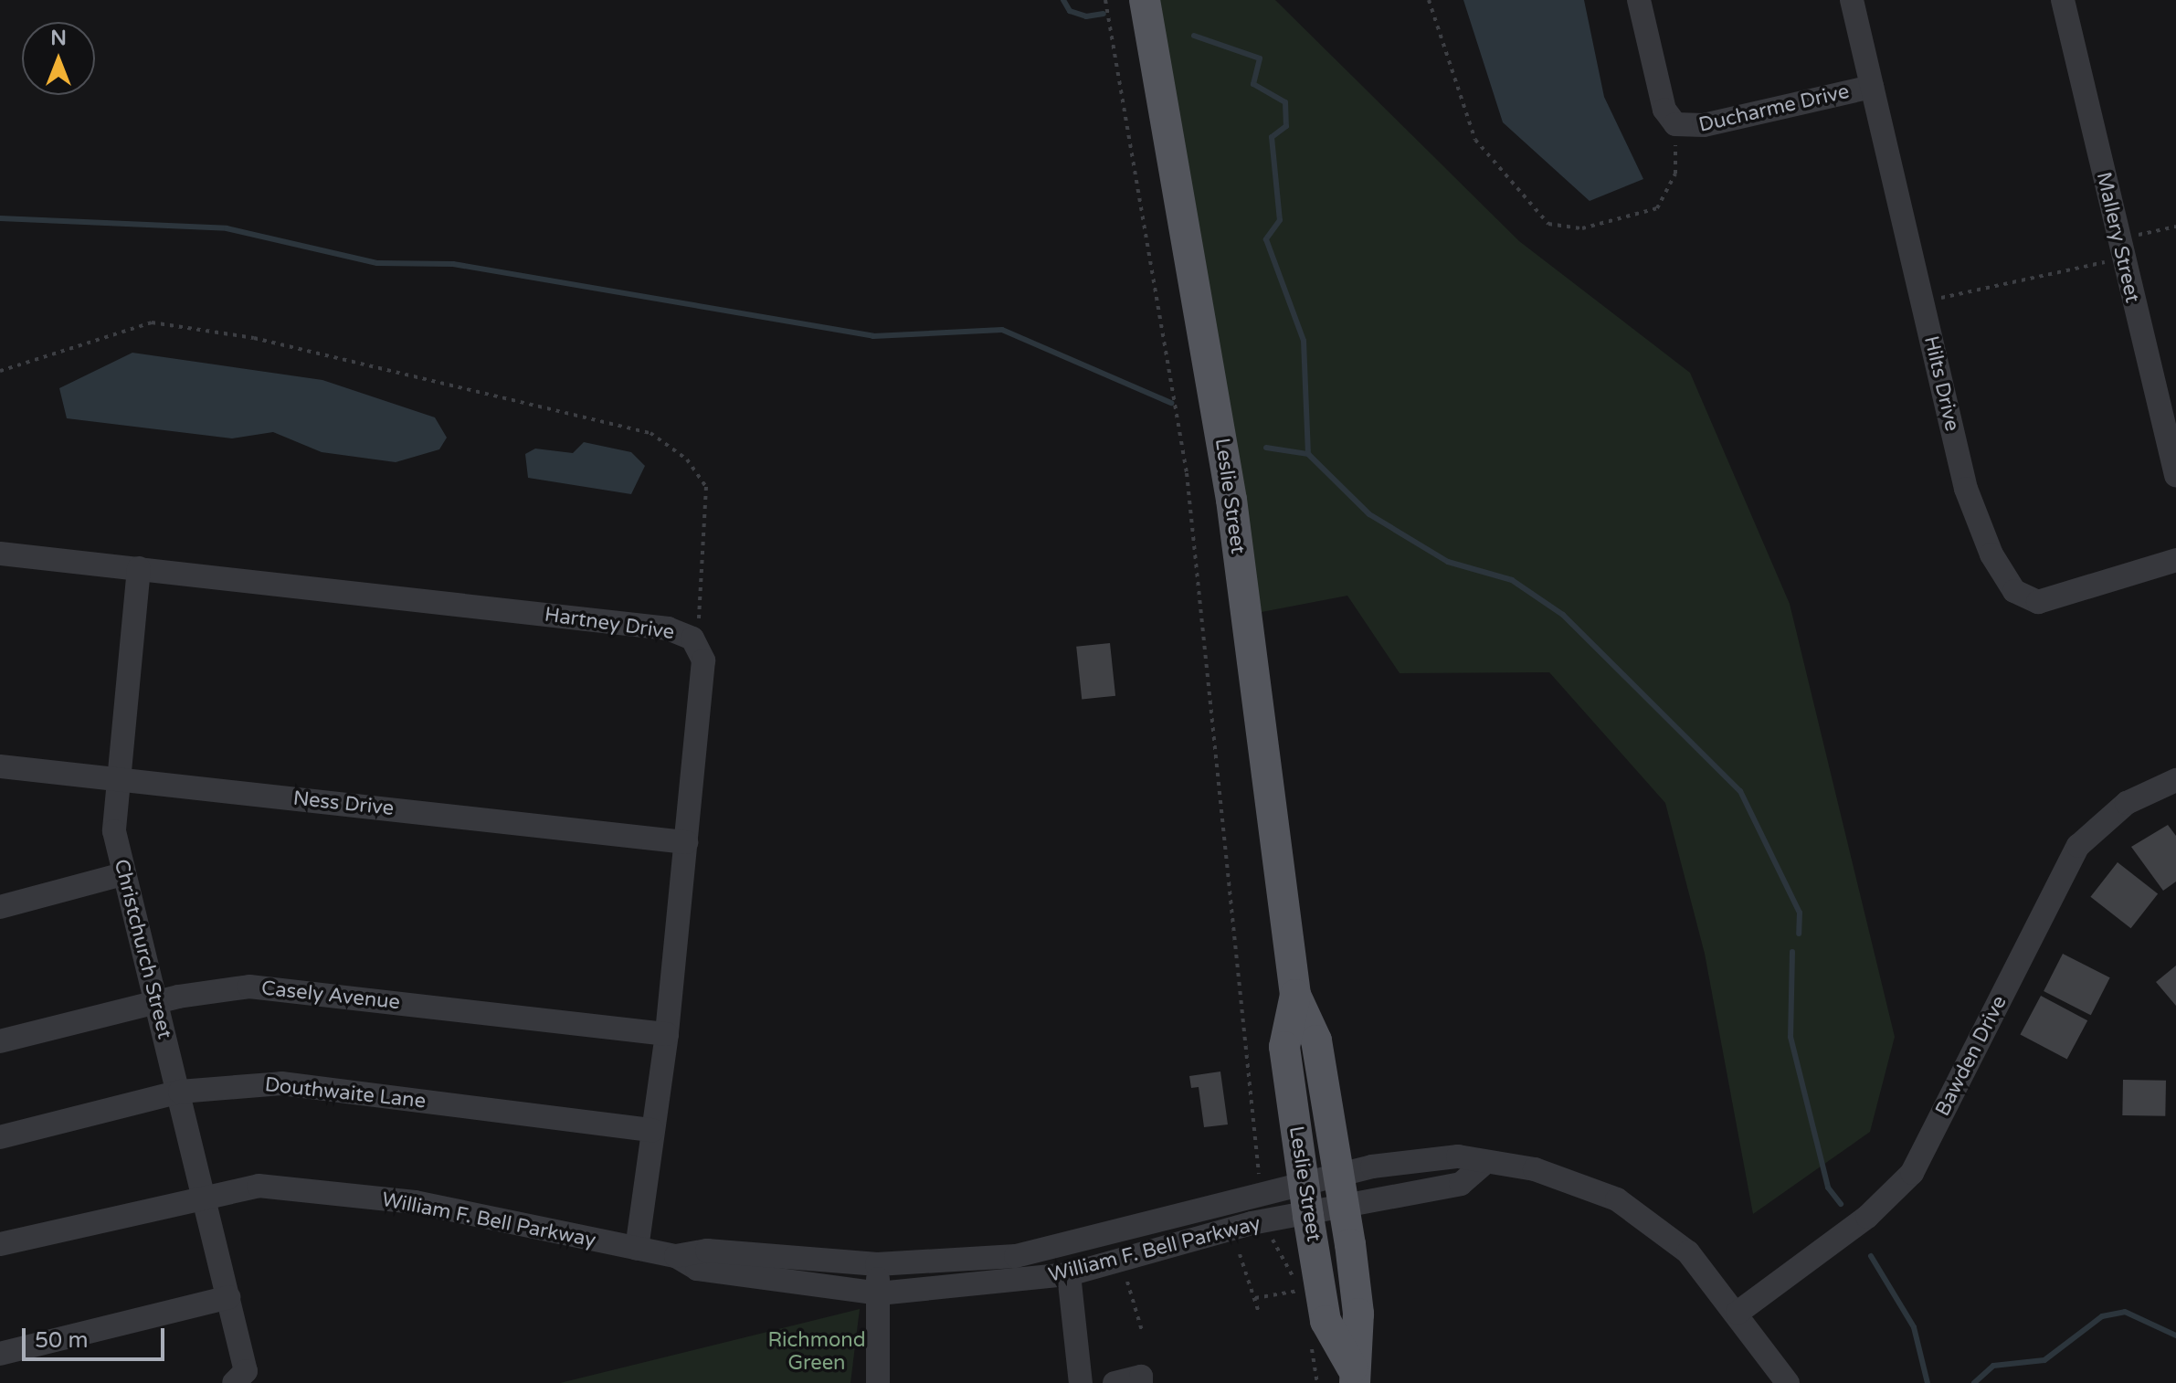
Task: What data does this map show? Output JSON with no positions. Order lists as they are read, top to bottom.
{
  "streets": {
    "main road": ["Leslie Street"],
    "street": [
      "Ducharme Drive",
      "Mallery Street",
      "Hilts Drive",
      "Hartney Drive",
      "Ness Drive",
      "Christchurch Street",
      "Casely Avenue",
      "Bawden Drive",
      "Douthwaite Lane",
      "William F. Bell Parkway"
    ]
  },
  "crossings": [
    ["Ducharme Drive", "Hilts Drive"],
    ["Leslie Street", "William F. Bell Parkway"],
    ["Hartney Drive", "Ness Drive"],
    ["Hartney Drive", "Christchurch Street"],
    ["Hartney Drive", "Casely Avenue"],
    ["Hartney Drive", "Douthwaite Lane"],
    ["Hartney Drive", "William F. Bell Parkway"],
    ["Ness Drive", "Christchurch Street"],
    ["Christchurch Street", "Casely Avenue"],
    ["Christchurch Street", "Douthwaite Lane"],
    ["Christchurch Street", "William F. Bell Parkway"],
    ["Bawden Drive", "William F. Bell Parkway"]
  ],
  "parks": ["Richmond Green"],
  "scale_bar": "50 m",
  "north": "top"
}
